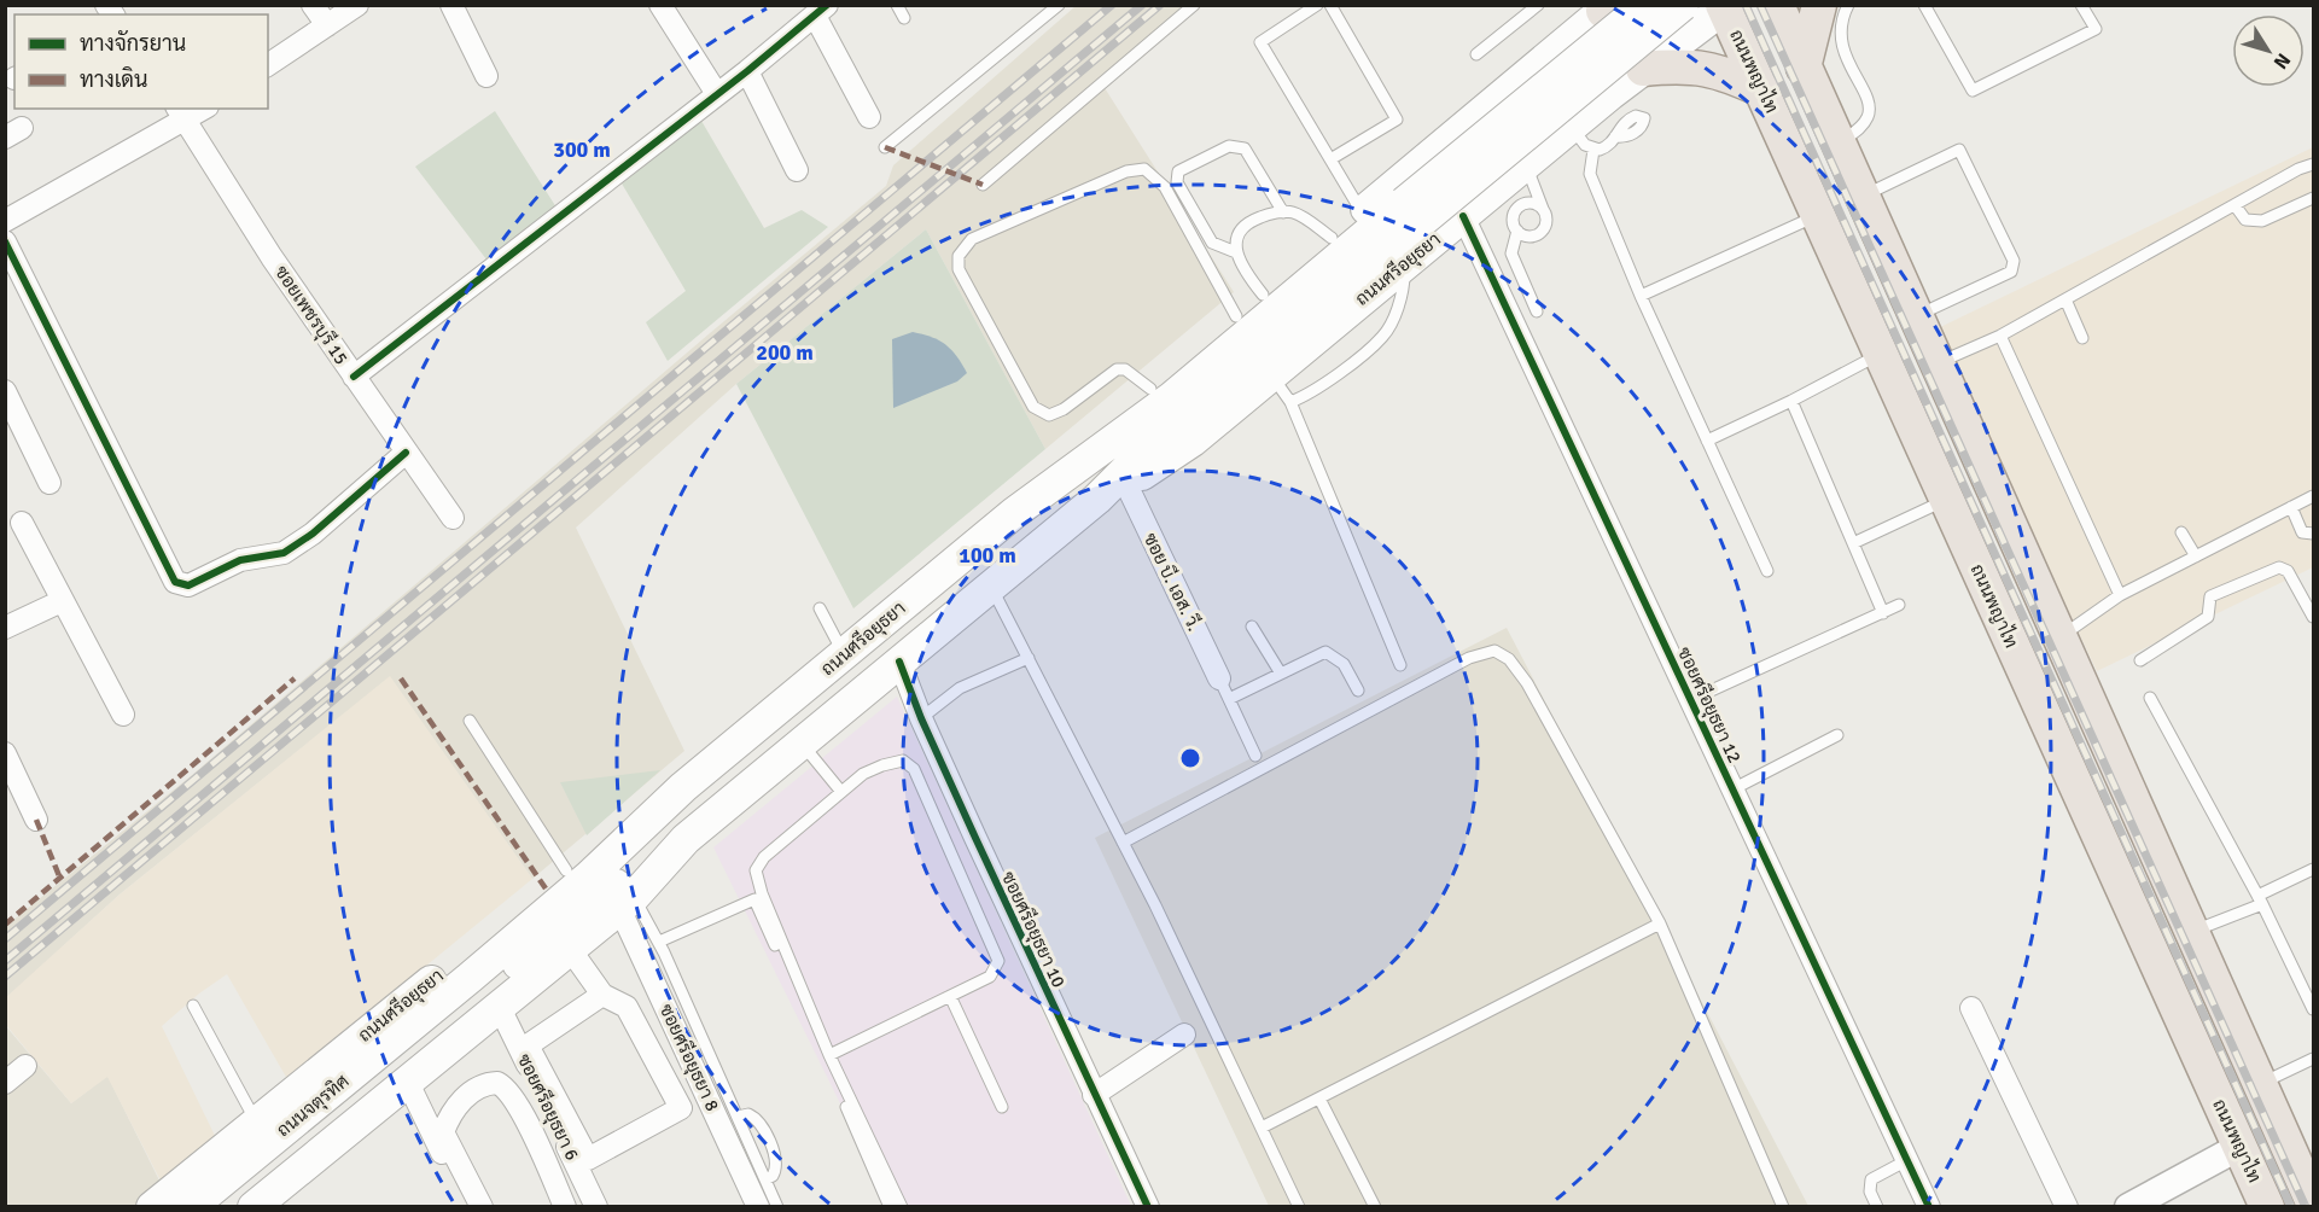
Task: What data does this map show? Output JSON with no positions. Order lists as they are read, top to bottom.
{
  "streets": {
    "main road": ["ถนนพญาไท", "ถนนศรีอยุธยา", "ถนนจตุรทิศ"],
    "street": [
      "ซอยเพชรบุรี 15",
      "ซอย บี. เอส. วี.",
      "ซอยศรีอยุธยา 12",
      "ซอยศรีอยุธยา 10",
      "ซอยศรีอยุธยา 8",
      "ซอยศรีอยุธยา 6"
    ]
  },
  "crossings": [
    ["ถนนพญาไท", "ถนนศรีอยุธยา"],
    ["ถนนศรีอยุธยา", "ซอย บี. เอส. วี."],
    ["ถนนศรีอยุธยา", "ซอยศรีอยุธยา 12"],
    ["ถนนศรีอยุธยา", "ซอยศรีอยุธยา 10"],
    ["ถนนศรีอยุธยา", "ซอยศรีอยุธยา 8"],
    ["ถนนศรีอยุธยา", "ถนนจตุรทิศ"],
    ["ถนนศรีอยุธยา", "ซอยศรีอยุธยา 6"],
    ["ถนนจตุรทิศ", "ซอยศรีอยุธยา 6"]
  ],
  "legend": ["ทางจักรยาน", "ทางเดิน"],
  "north": "bottom right",
  "rings": ["300 m", "200 m", "100 m"]
}
